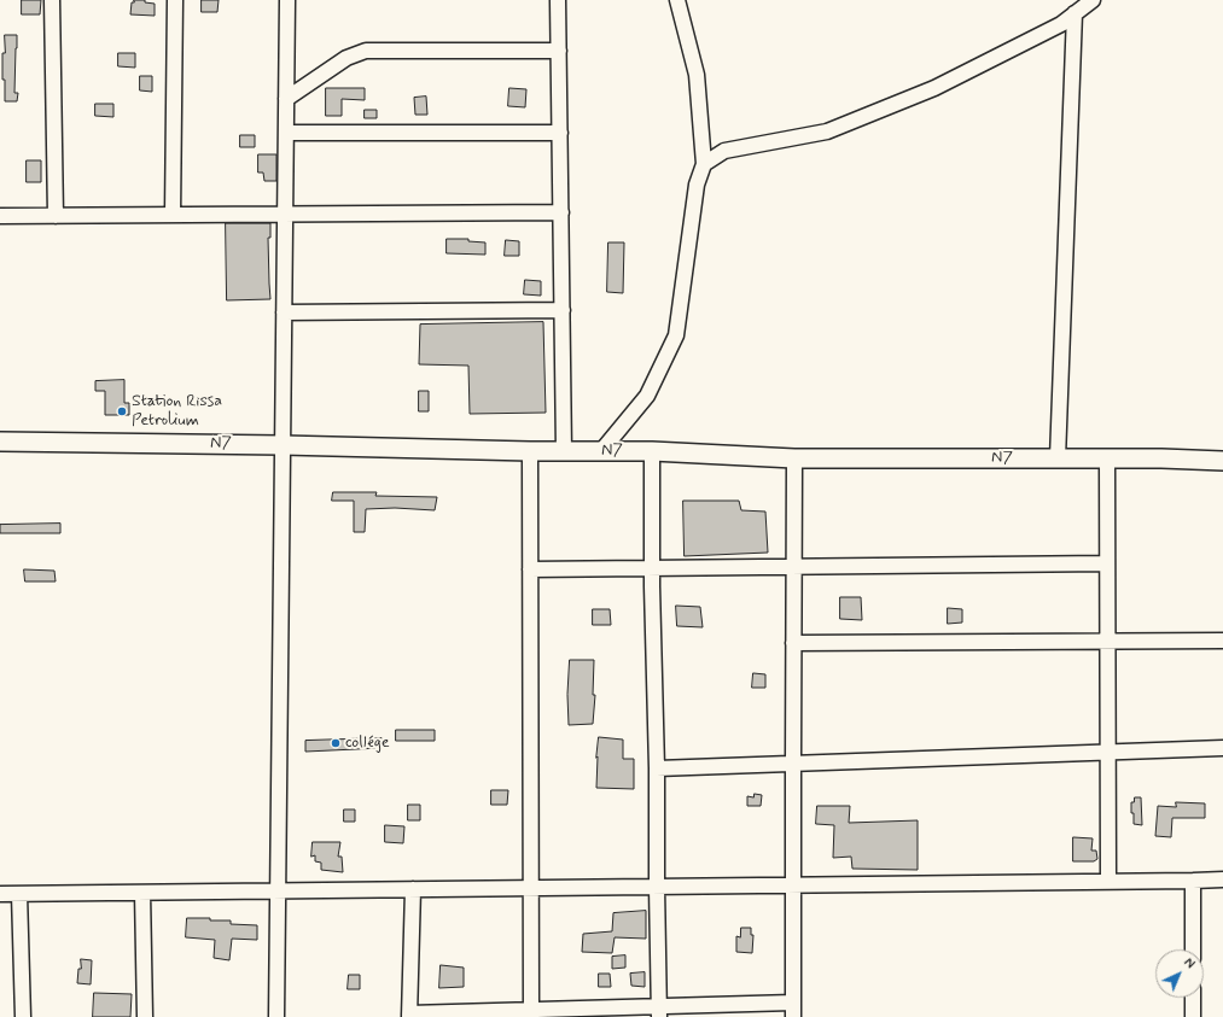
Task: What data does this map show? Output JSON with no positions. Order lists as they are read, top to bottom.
{
  "streets": {
    "main road": ["N7"]
  },
  "places": ["Station Rissa Petrolium", "collége"],
  "north": "top right"
}
